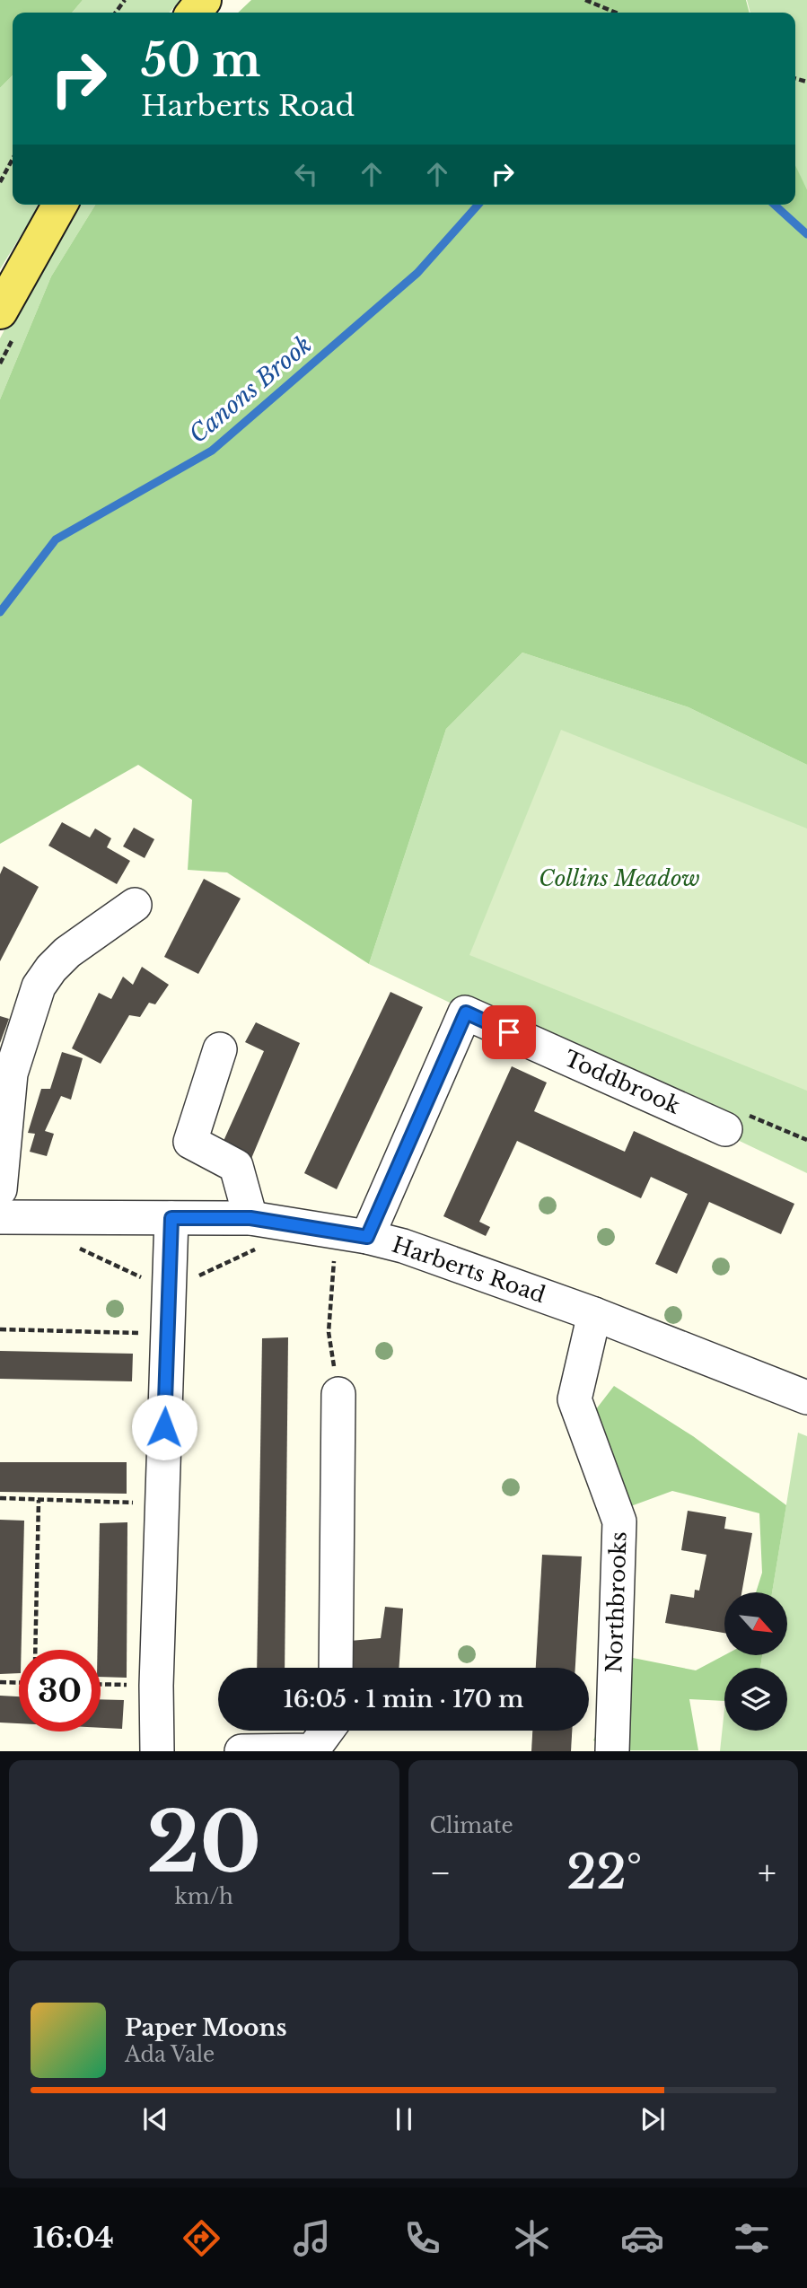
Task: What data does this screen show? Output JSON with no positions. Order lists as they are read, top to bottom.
{
  "streets": {
    "street": ["Toddbrook", "Harberts Road", "Northbrooks"]
  },
  "crossings": [
    ["Toddbrook", "Harberts Road"],
    ["Harberts Road", "Northbrooks"]
  ],
  "water": ["Canons Brook"],
  "parks": ["Collins Meadow"],
  "north": "bottom right",
  "page": {
    "turn": ["50 m", "Harberts Road"],
    "limit": "30",
    "trip": "16:05 · 1 min · 170 m",
    "tile": [
      ["20", "km/h"],
      "Climate"
    ],
    "heat": ["−", "22°", "+"],
    "song": ["Paper Moons", "Ada Vale"],
    "tabs": "16:04"
  }
}
